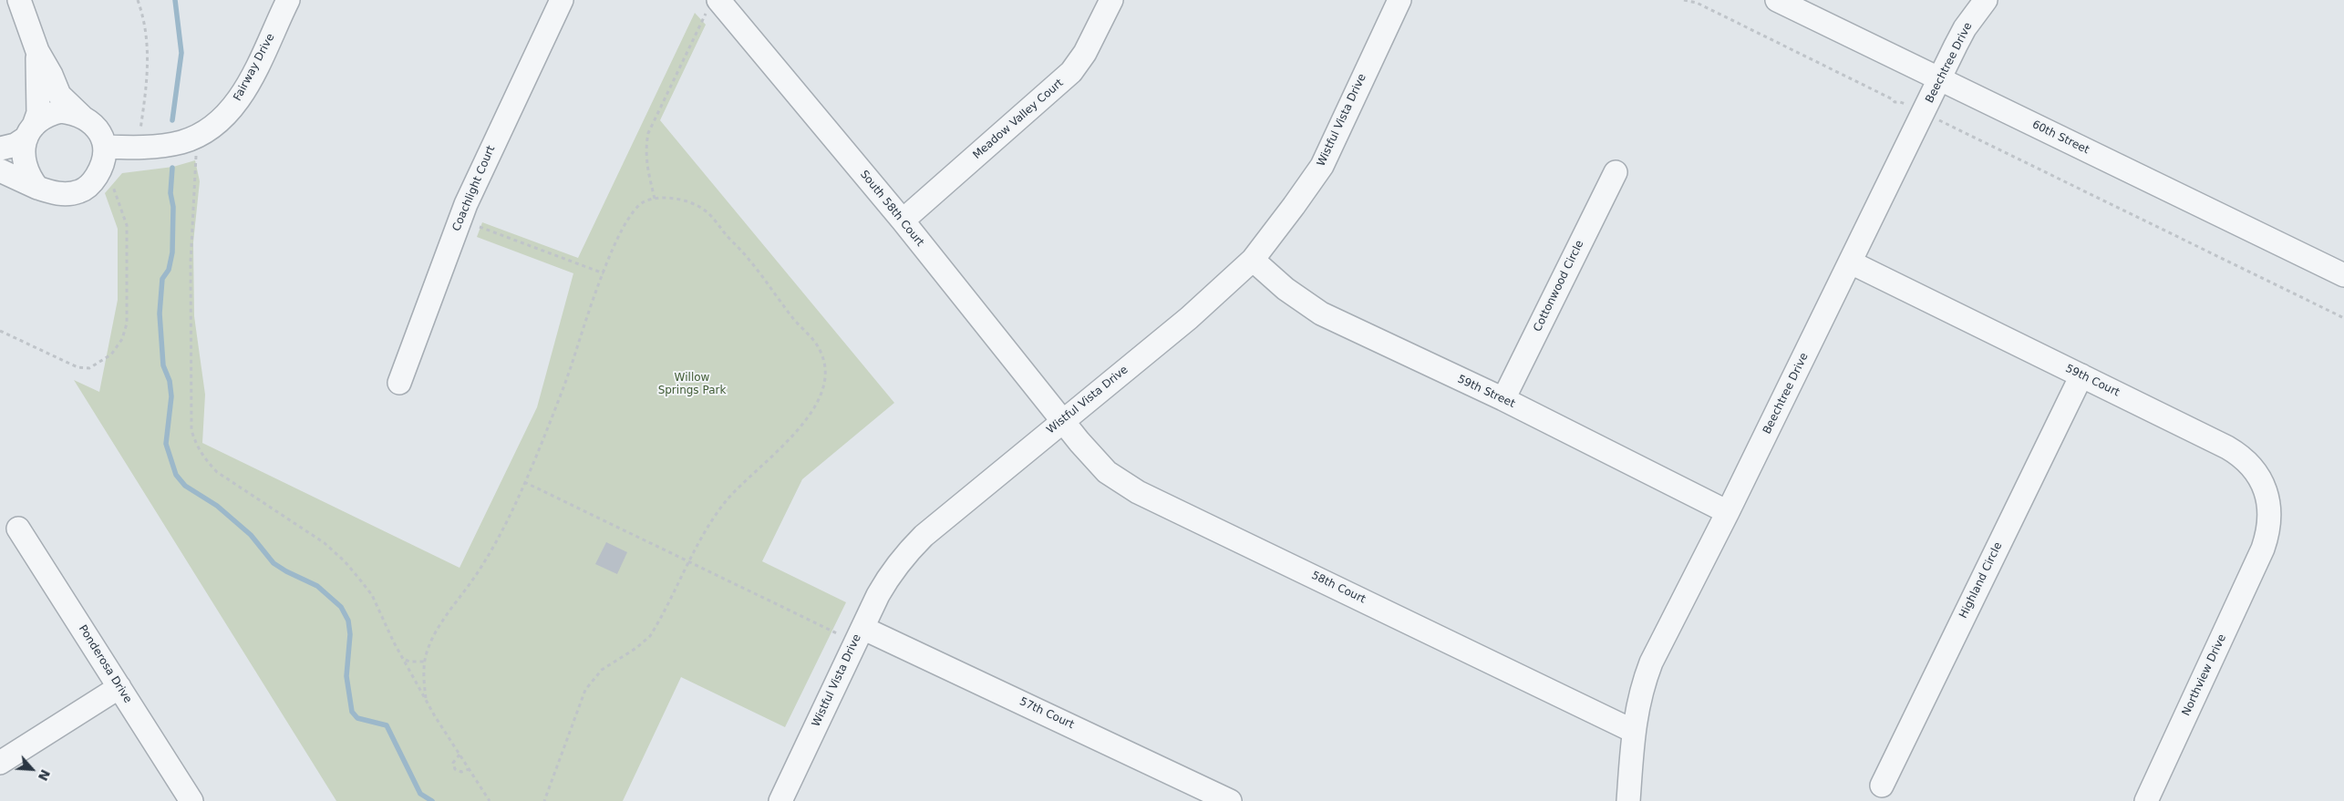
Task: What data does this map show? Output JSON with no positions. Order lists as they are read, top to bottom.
{
  "streets": {
    "street": [
      "Beechtree Drive",
      "Fairway Drive",
      "Meadow Valley Court",
      "Wistful Vista Drive",
      "60th Street",
      "Coachlight Court",
      "South 58th Court",
      "Cottonwood Circle",
      "59th Court",
      "59th Street",
      "Highland Circle",
      "58th Court",
      "Ponderosa Drive",
      "Northview Drive",
      "57th Court"
    ]
  },
  "crossings": [
    ["Beechtree Drive", "60th Street"],
    ["Beechtree Drive", "59th Court"],
    ["Beechtree Drive", "59th Street"],
    ["Beechtree Drive", "58th Court"],
    ["Meadow Valley Court", "South 58th Court"],
    ["Wistful Vista Drive", "South 58th Court"],
    ["Wistful Vista Drive", "59th Street"],
    ["Wistful Vista Drive", "58th Court"],
    ["Wistful Vista Drive", "57th Court"],
    ["South 58th Court", "58th Court"],
    ["Cottonwood Circle", "59th Street"],
    ["59th Court", "Highland Circle"],
    ["59th Court", "Northview Drive"]
  ],
  "parks": ["Willow Springs Park"],
  "north": "bottom right"
}
